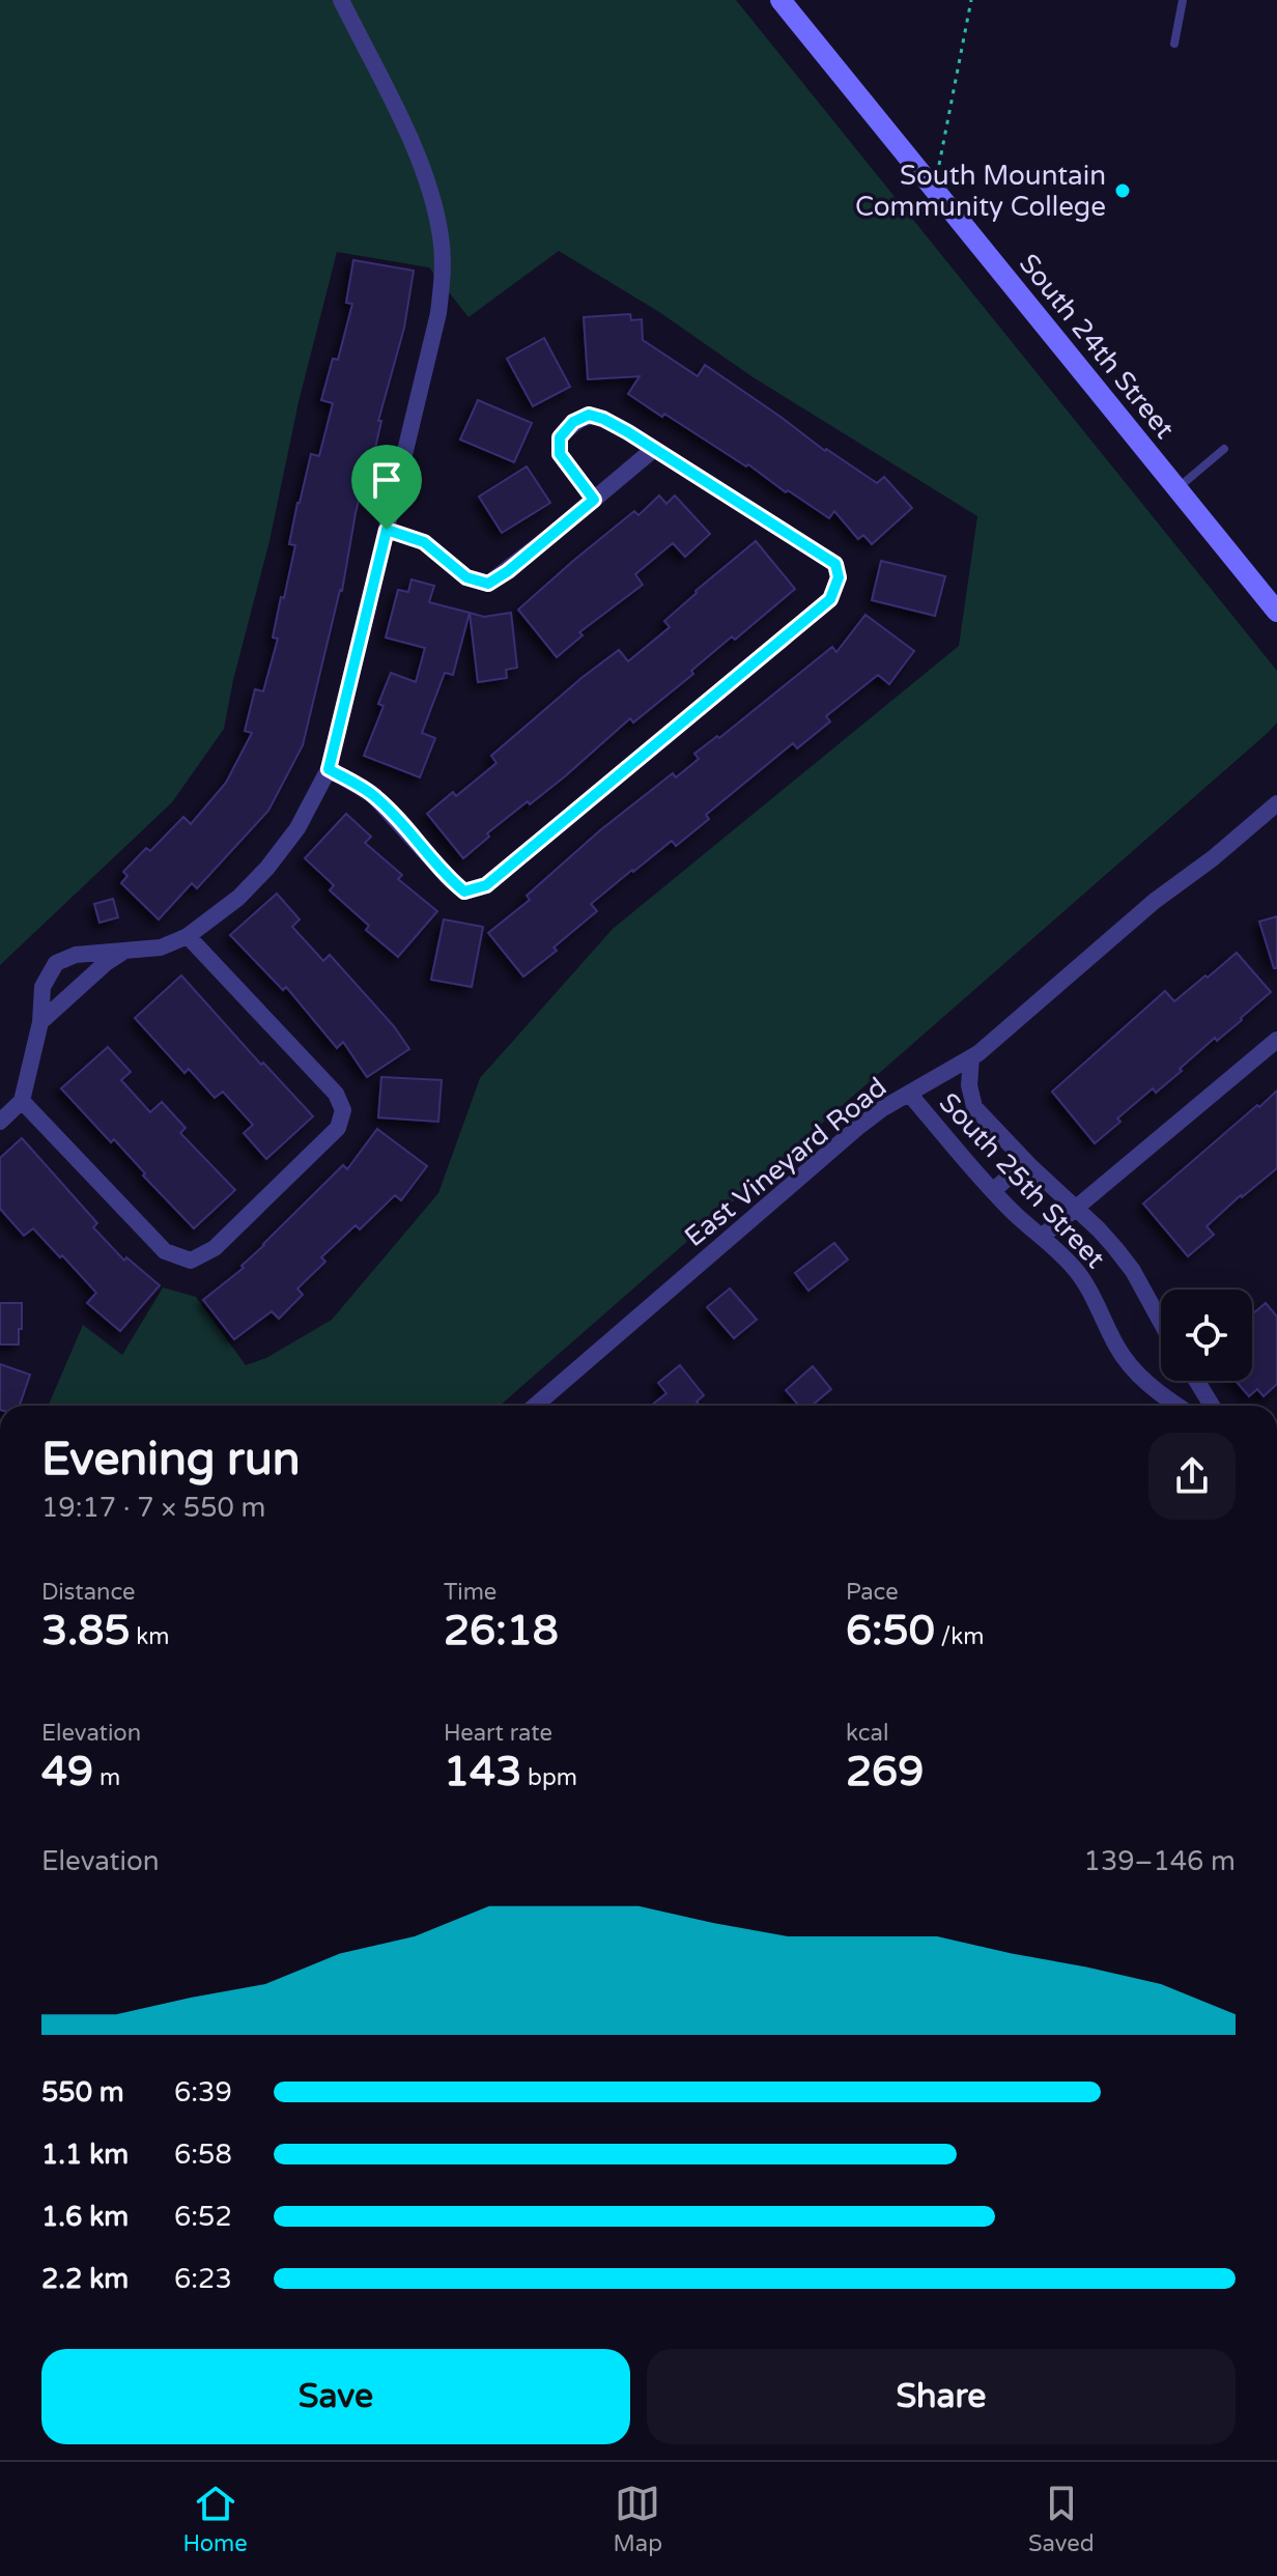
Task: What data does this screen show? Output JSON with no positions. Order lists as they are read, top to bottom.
{
  "streets": {
    "main road": ["South 24th Street"],
    "street": ["East Vineyard Road", "South 25th Street"]
  },
  "crossings": [
    ["East Vineyard Road", "South 25th Street"]
  ],
  "places": ["South Mountain Community College"],
  "page": {
    "heading": ["Evening run", "19:17 · 7 × 550 m"],
    "stats": [
      ["Distance", "3.85 km"],
      ["Time", "26:18"],
      ["Pace", "6:50 /km"],
      ["Elevation", "49 m"],
      ["Heart rate", "143 bpm"],
      ["kcal", "269"]
    ],
    "chart": ["Elevation", "139–146 m"],
    "list": [
      {
        "name": "550 m",
        "note": "6:39"
      },
      {
        "name": "1.1 km",
        "note": "6:58"
      },
      {
        "name": "1.6 km",
        "note": "6:52"
      },
      {
        "name": "2.2 km",
        "note": "6:23"
      }
    ],
    "buttons": ["Save", "Share"],
    "tabs": ["Home", "Map", "Saved"]
  }
}
